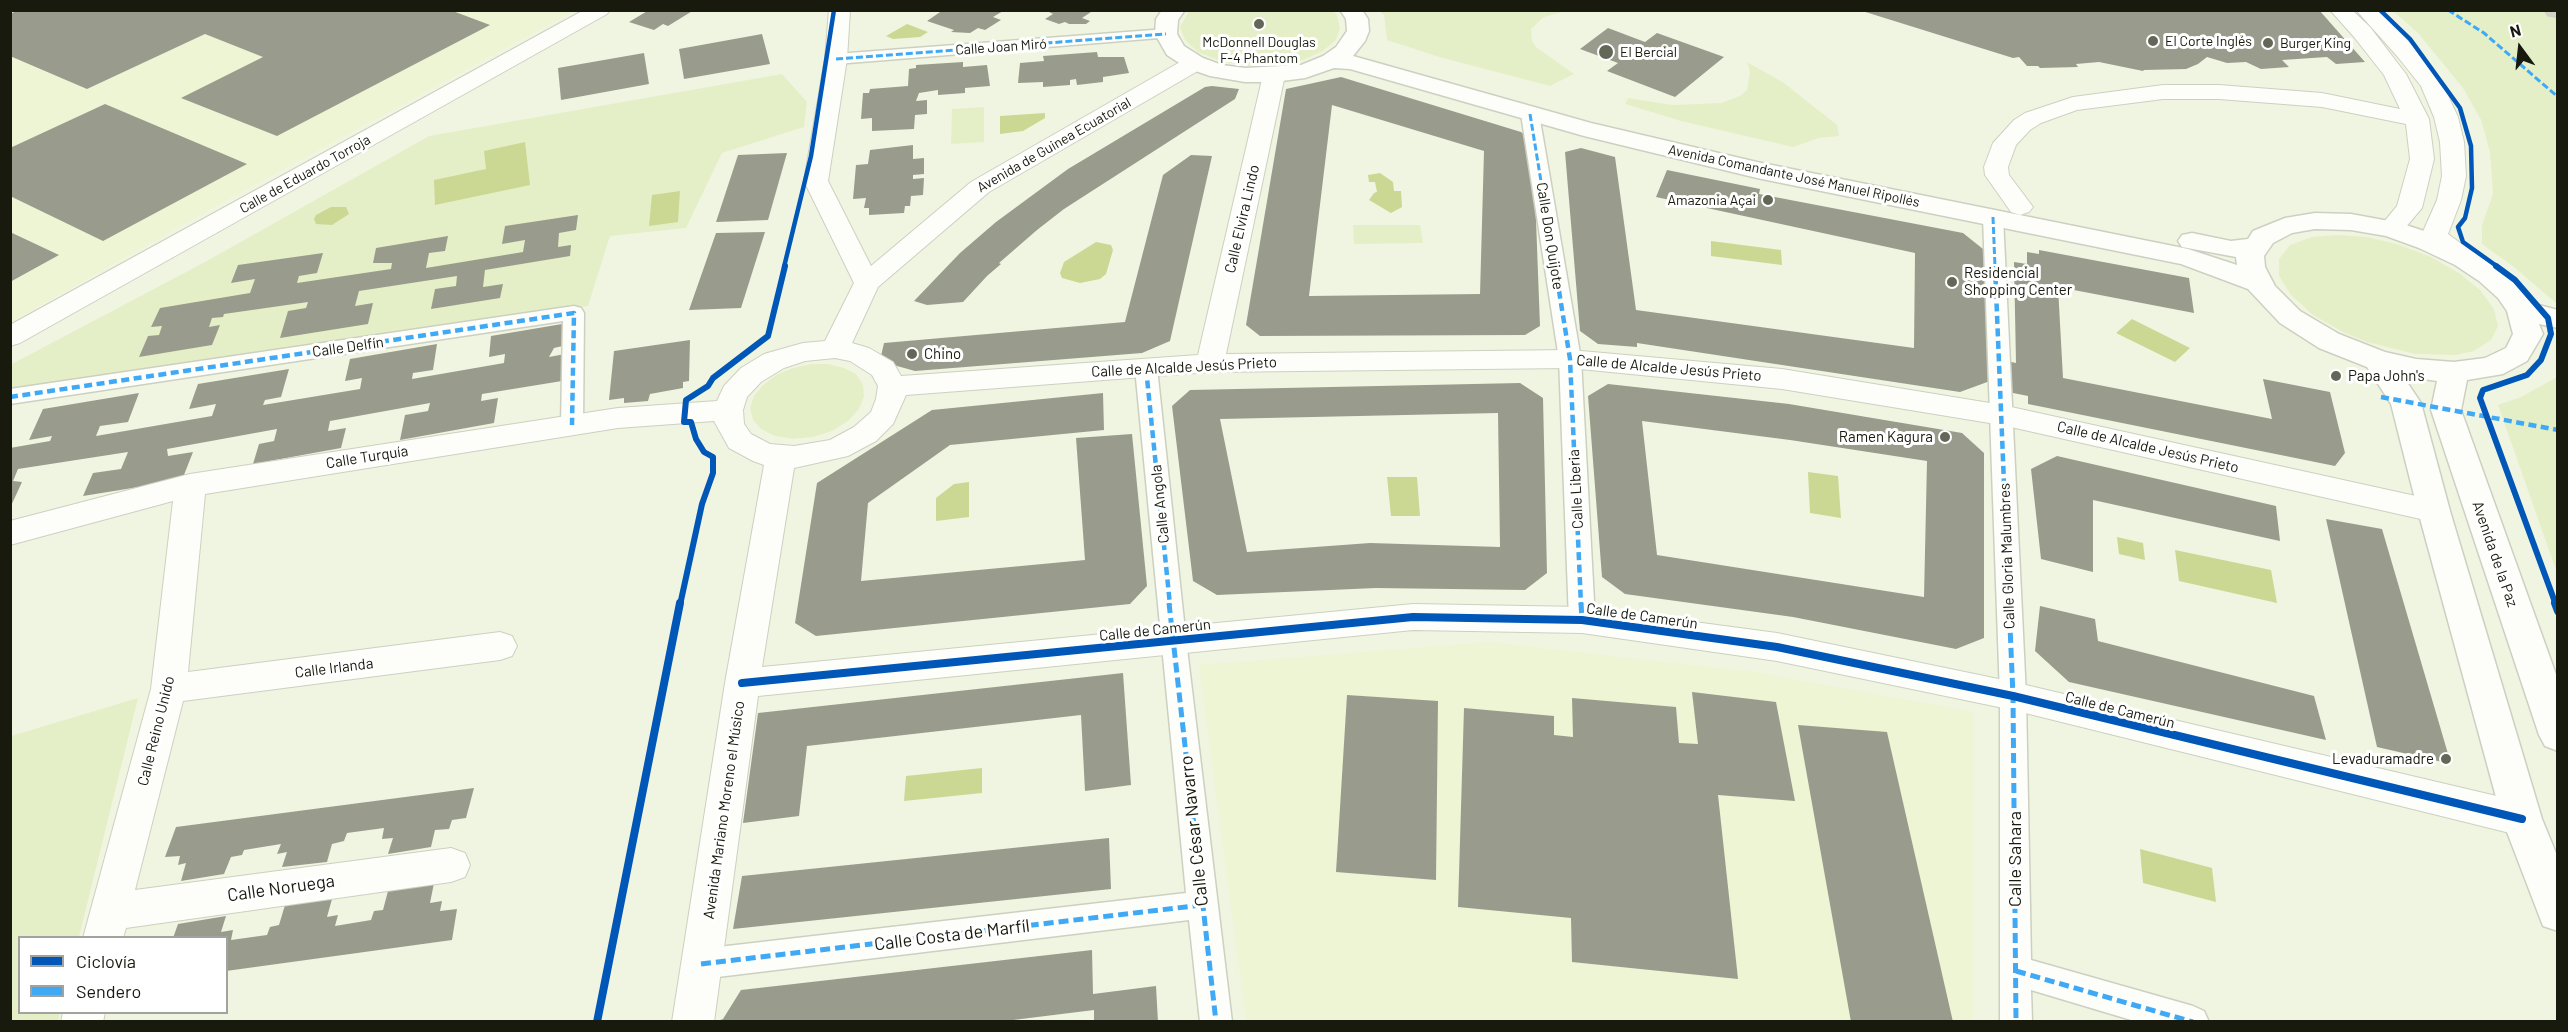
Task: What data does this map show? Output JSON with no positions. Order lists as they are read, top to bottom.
{
  "streets": {
    "street": [
      "Calle Joan Miró",
      "Avenida de Guinea Ecuatorial",
      "Calle de Eduardo Torroja",
      "Avenida Comandante José Manuel Ripollés",
      "Calle Elvira Lindo",
      "Calle Don Quijote",
      "Calle Delfín",
      "Calle de Alcalde Jesús Prieto",
      "Calle Turquía",
      "Calle Liberia",
      "Calle Angola",
      "Avenida de la Paz",
      "Calle Gloria Malumbres",
      "Calle de Camerún",
      "Calle Irlanda",
      "Calle Reino Unido",
      "Avenida Mariano Moreno el Músico",
      "Calle César Navarro",
      "Calle Sahara",
      "Calle Noruega",
      "Calle Costa de Marfíl"
    ]
  },
  "crossings": [
    ["Avenida de Guinea Ecuatorial", "Calle de Alcalde Jesús Prieto"],
    ["Avenida de Guinea Ecuatorial", "Calle Turquía"],
    ["Avenida de Guinea Ecuatorial", "Avenida Mariano Moreno el Músico"],
    ["Avenida Comandante José Manuel Ripollés", "Calle Don Quijote"],
    ["Avenida Comandante José Manuel Ripollés", "Calle Gloria Malumbres"],
    ["Calle Elvira Lindo", "Calle de Alcalde Jesús Prieto"],
    ["Calle Don Quijote", "Calle de Alcalde Jesús Prieto"],
    ["Calle Don Quijote", "Calle Liberia"],
    ["Calle Delfín", "Calle Turquía"],
    ["Calle de Alcalde Jesús Prieto", "Calle Turquía"],
    ["Calle de Alcalde Jesús Prieto", "Calle Liberia"],
    ["Calle de Alcalde Jesús Prieto", "Calle Angola"],
    ["Calle de Alcalde Jesús Prieto", "Calle Gloria Malumbres"],
    ["Calle de Alcalde Jesús Prieto", "Avenida Mariano Moreno el Músico"],
    ["Calle Turquía", "Calle Reino Unido"],
    ["Calle Turquía", "Avenida Mariano Moreno el Músico"],
    ["Calle Liberia", "Calle de Camerún"],
    ["Calle Angola", "Calle de Camerún"],
    ["Calle Angola", "Calle César Navarro"],
    ["Calle Gloria Malumbres", "Calle de Camerún"],
    ["Calle Gloria Malumbres", "Calle Sahara"],
    ["Calle de Camerún", "Avenida Mariano Moreno el Músico"],
    ["Calle de Camerún", "Calle César Navarro"],
    ["Calle de Camerún", "Calle Sahara"],
    ["Calle Irlanda", "Calle Reino Unido"],
    ["Calle Reino Unido", "Calle Noruega"],
    ["Avenida Mariano Moreno el Músico", "Calle Costa de Marfíl"],
    ["Calle César Navarro", "Calle Costa de Marfíl"]
  ],
  "places": [
    "McDonnell Douglas F-4 Phantom",
    "El Corte Inglés",
    "Burger King",
    "El Bercial",
    "Amazonia Açai",
    "Residencial Shopping Center",
    "Chino",
    "Papa John's",
    "Ramen Kagura",
    "Levaduramadre"
  ],
  "legend": ["Ciclovía", "Sendero"],
  "north": "top"
}
